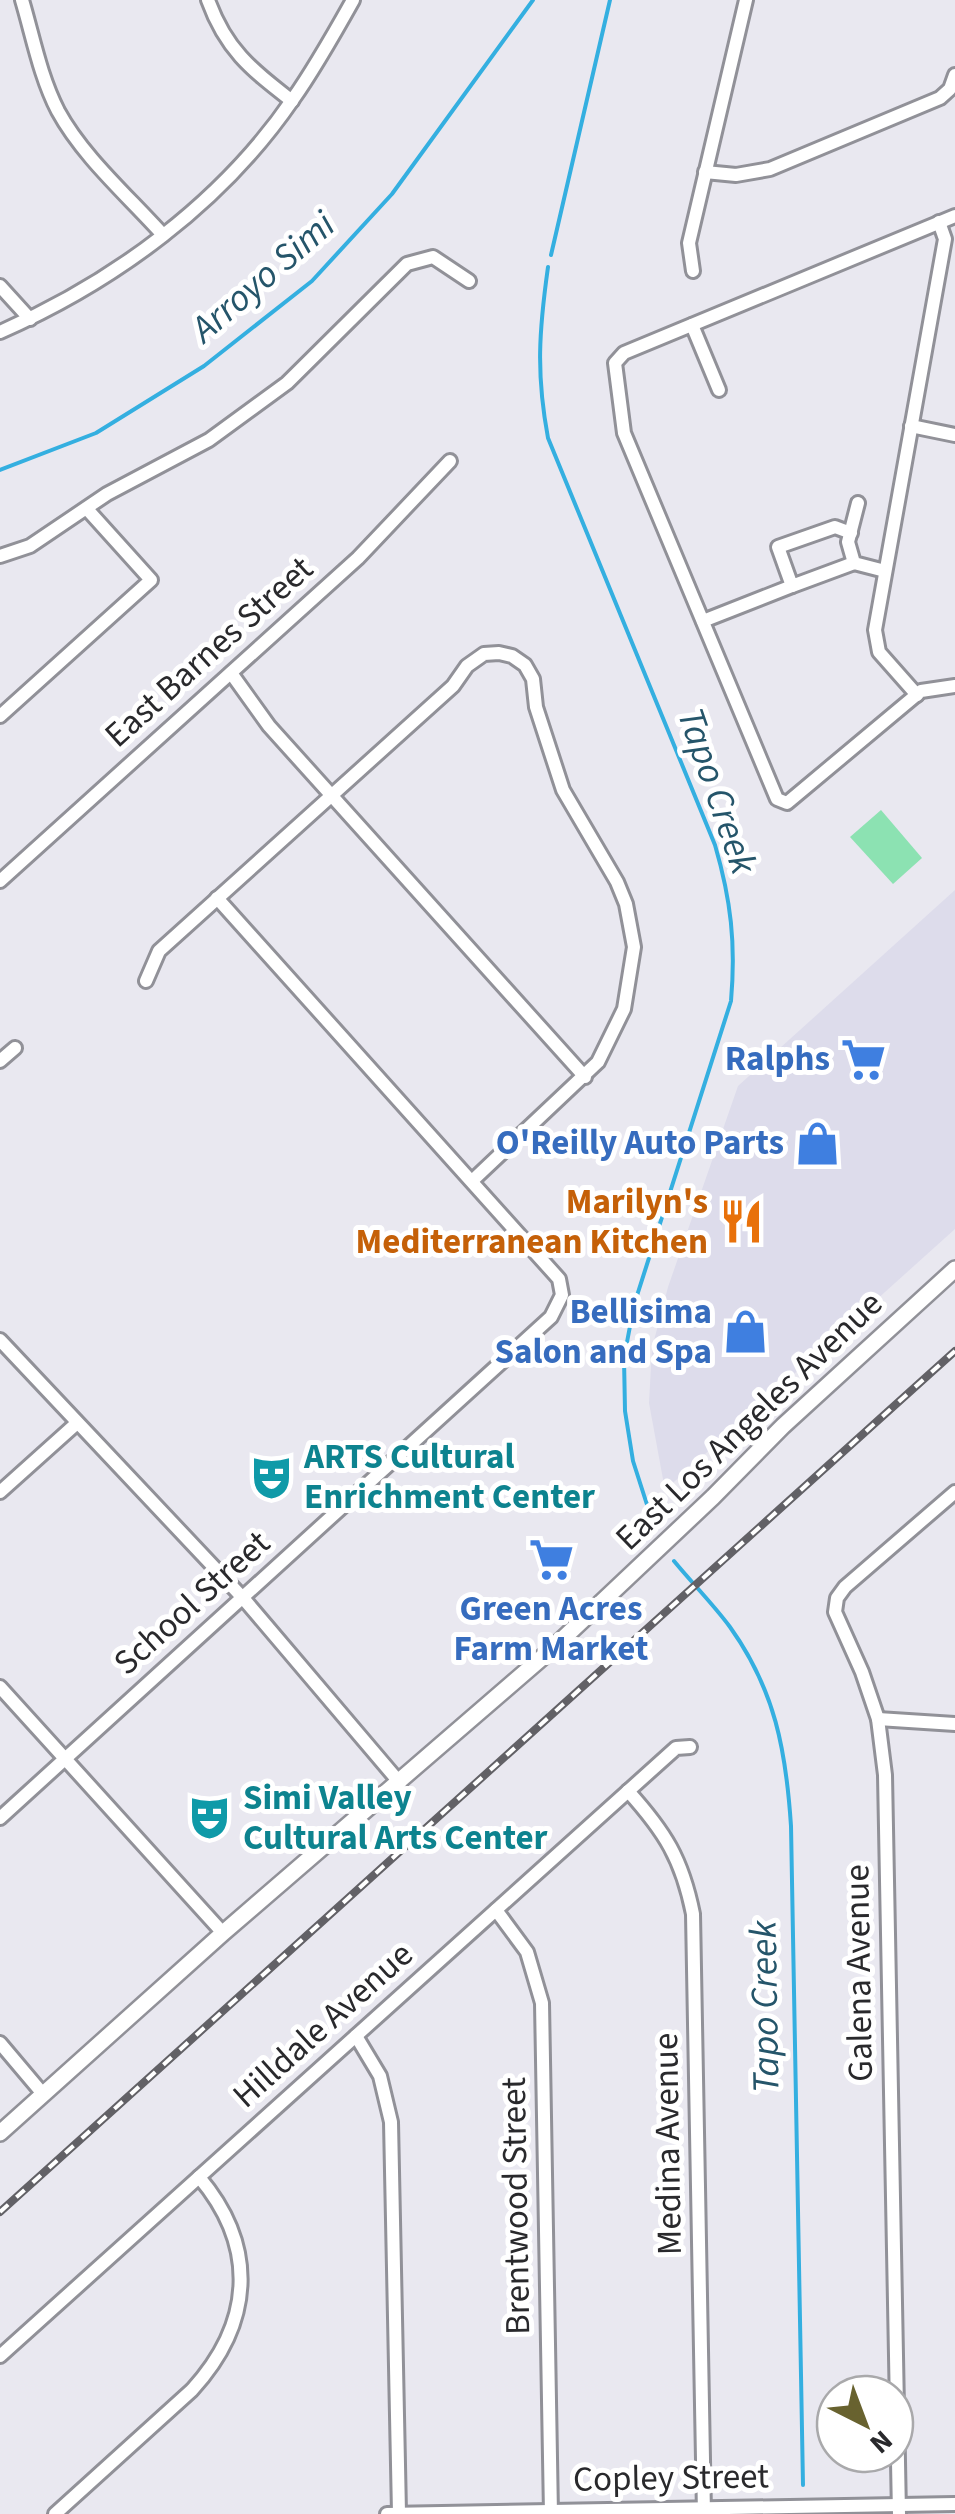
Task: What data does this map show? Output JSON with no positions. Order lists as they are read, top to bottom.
{
  "streets": {
    "main road": ["East Los Angeles Avenue"],
    "street": [
      "East Barnes Street",
      "School Street",
      "Galena Avenue",
      "Hilldale Avenue",
      "Medina Avenue",
      "Brentwood Street",
      "Copley Street"
    ]
  },
  "crossings": [
    ["Galena Avenue", "Copley Street"],
    ["Hilldale Avenue", "Medina Avenue"],
    ["Hilldale Avenue", "Brentwood Street"],
    ["Medina Avenue", "Copley Street"],
    ["Brentwood Street", "Copley Street"]
  ],
  "water": ["Arroyo Simi", "Tapo Creek"],
  "places": {
    "supermarket": ["Ralphs", "Green Acres Farm Market"],
    "shop": ["O'Reilly Auto Parts", "Bellisima Salon and Spa"],
    "restaurant": ["Marilyn's Mediterranean Kitchen"],
    "theatre": ["ARTS Cultural Enrichment Center", "Simi Valley Cultural Arts Center"]
  },
  "north": "bottom right"
}
